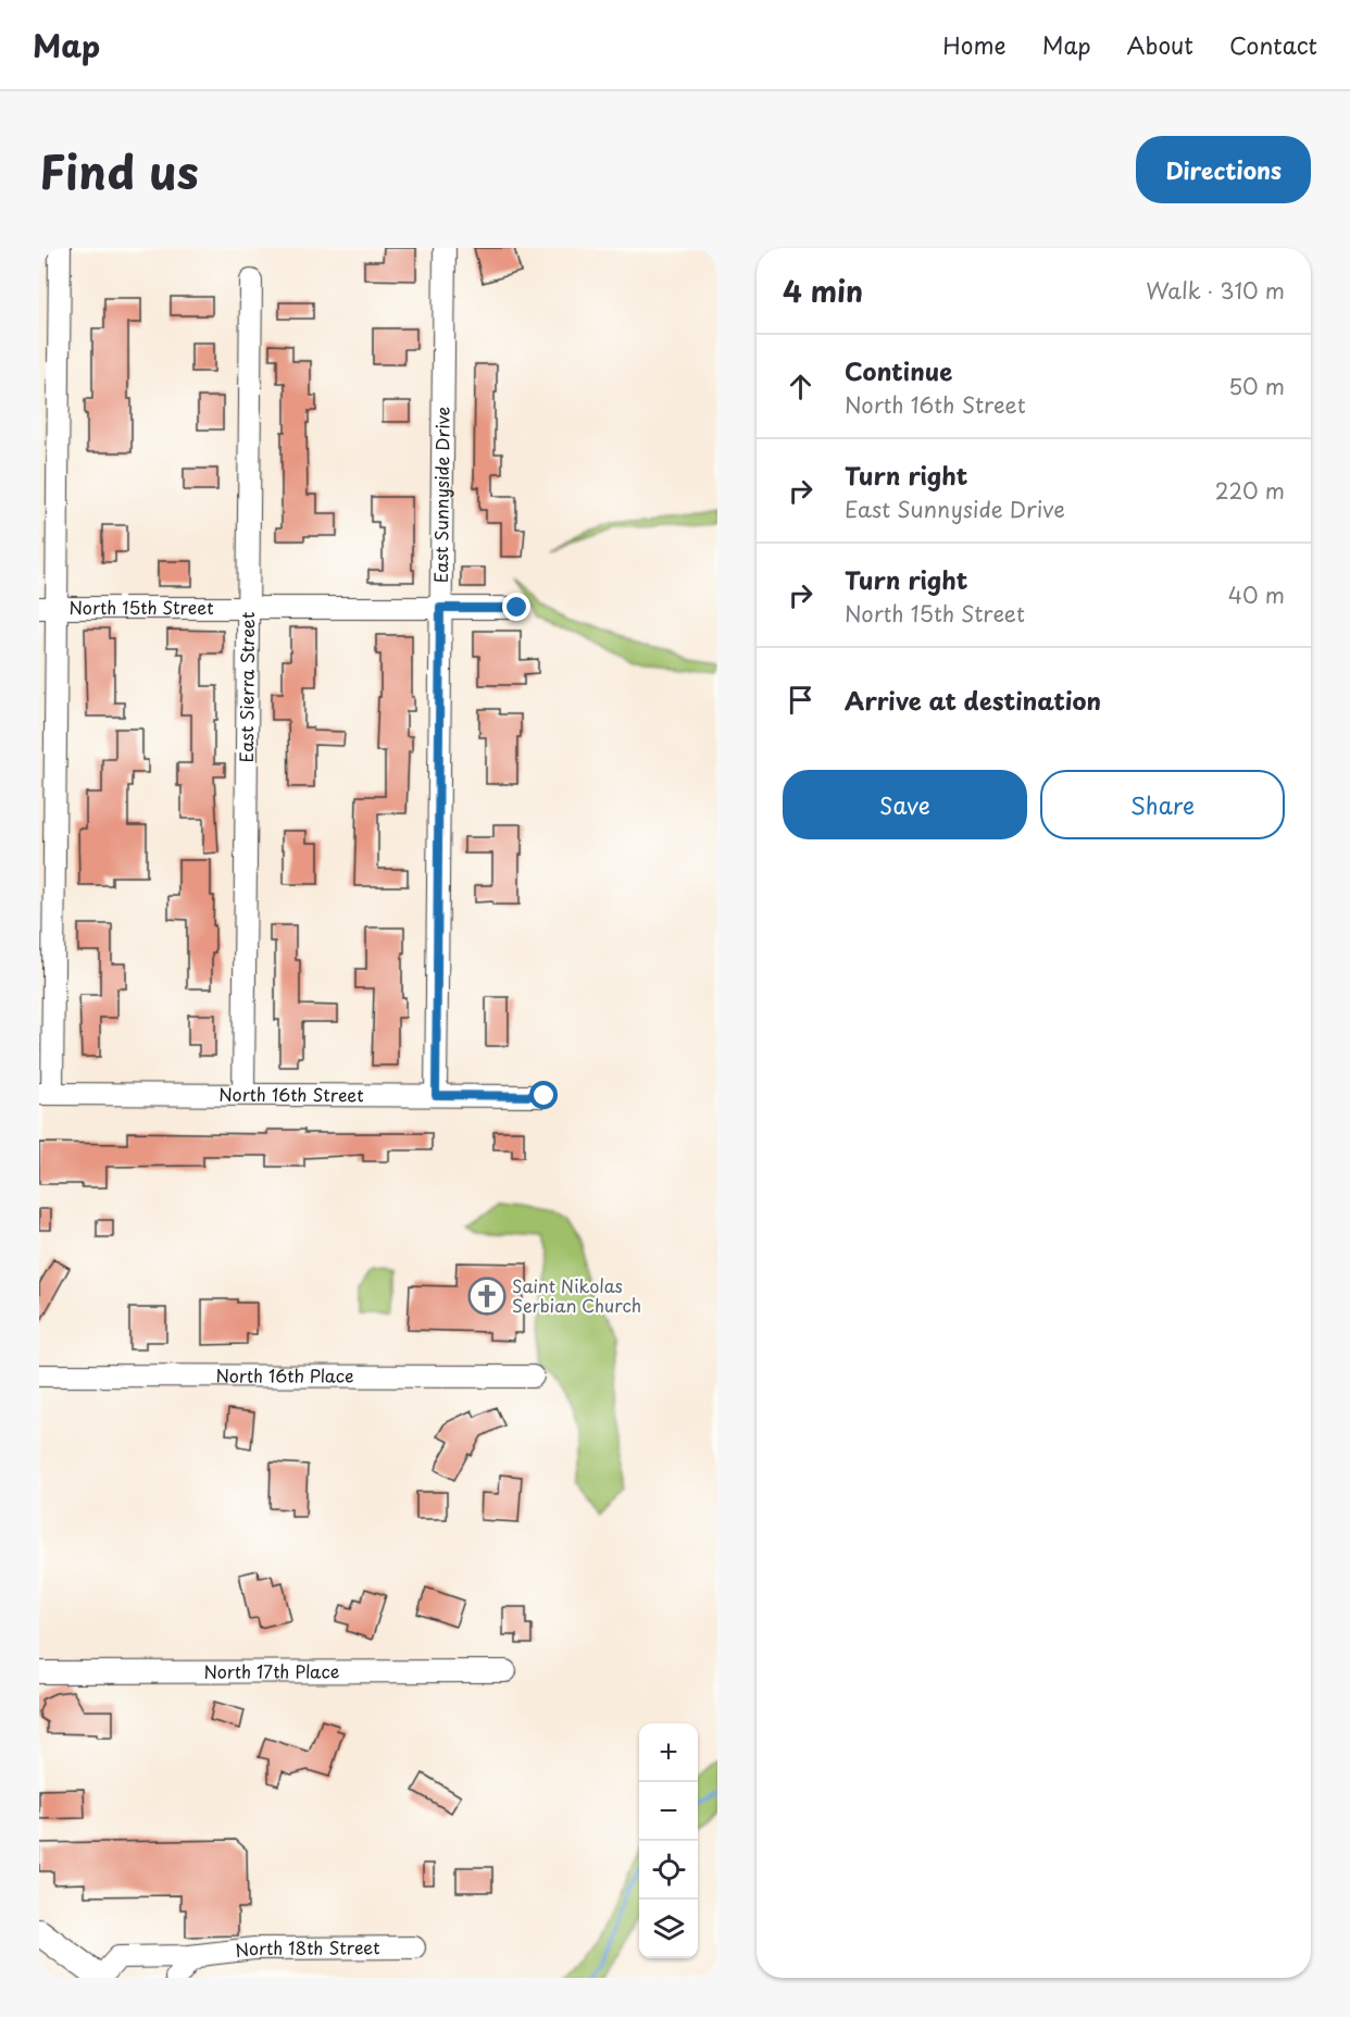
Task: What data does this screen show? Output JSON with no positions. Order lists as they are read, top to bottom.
{
  "streets": {
    "street": [
      "East Sunnyside Drive",
      "North 15th Street",
      "East Sierra Street",
      "North 16th Street",
      "North 16th Place",
      "North 17th Place",
      "North 18th Street"
    ]
  },
  "crossings": [
    ["East Sunnyside Drive", "North 15th Street"],
    ["East Sunnyside Drive", "North 16th Street"],
    ["North 15th Street", "East Sierra Street"],
    ["East Sierra Street", "North 16th Street"]
  ],
  "places": {
    "church": ["Saint Nikolas Serbian Church"]
  },
  "page": {
    "header": "Map",
    "nav": [
      "Home",
      "Map",
      "About",
      "Contact"
    ],
    "title": "Find us",
    "buttons": [
      "Directions",
      ["Save", "Share"]
    ],
    "heading": ["4 min", "Walk · 310 m"],
    "list": [
      ["Continue", "North 16th Street", "50 m"],
      ["Turn right", "East Sunnyside Drive", "220 m"],
      ["Turn right", "North 15th Street", "40 m"],
      "Arrive at destination"
    ],
    "map_buttons": ["+", "−"]
  }
}
